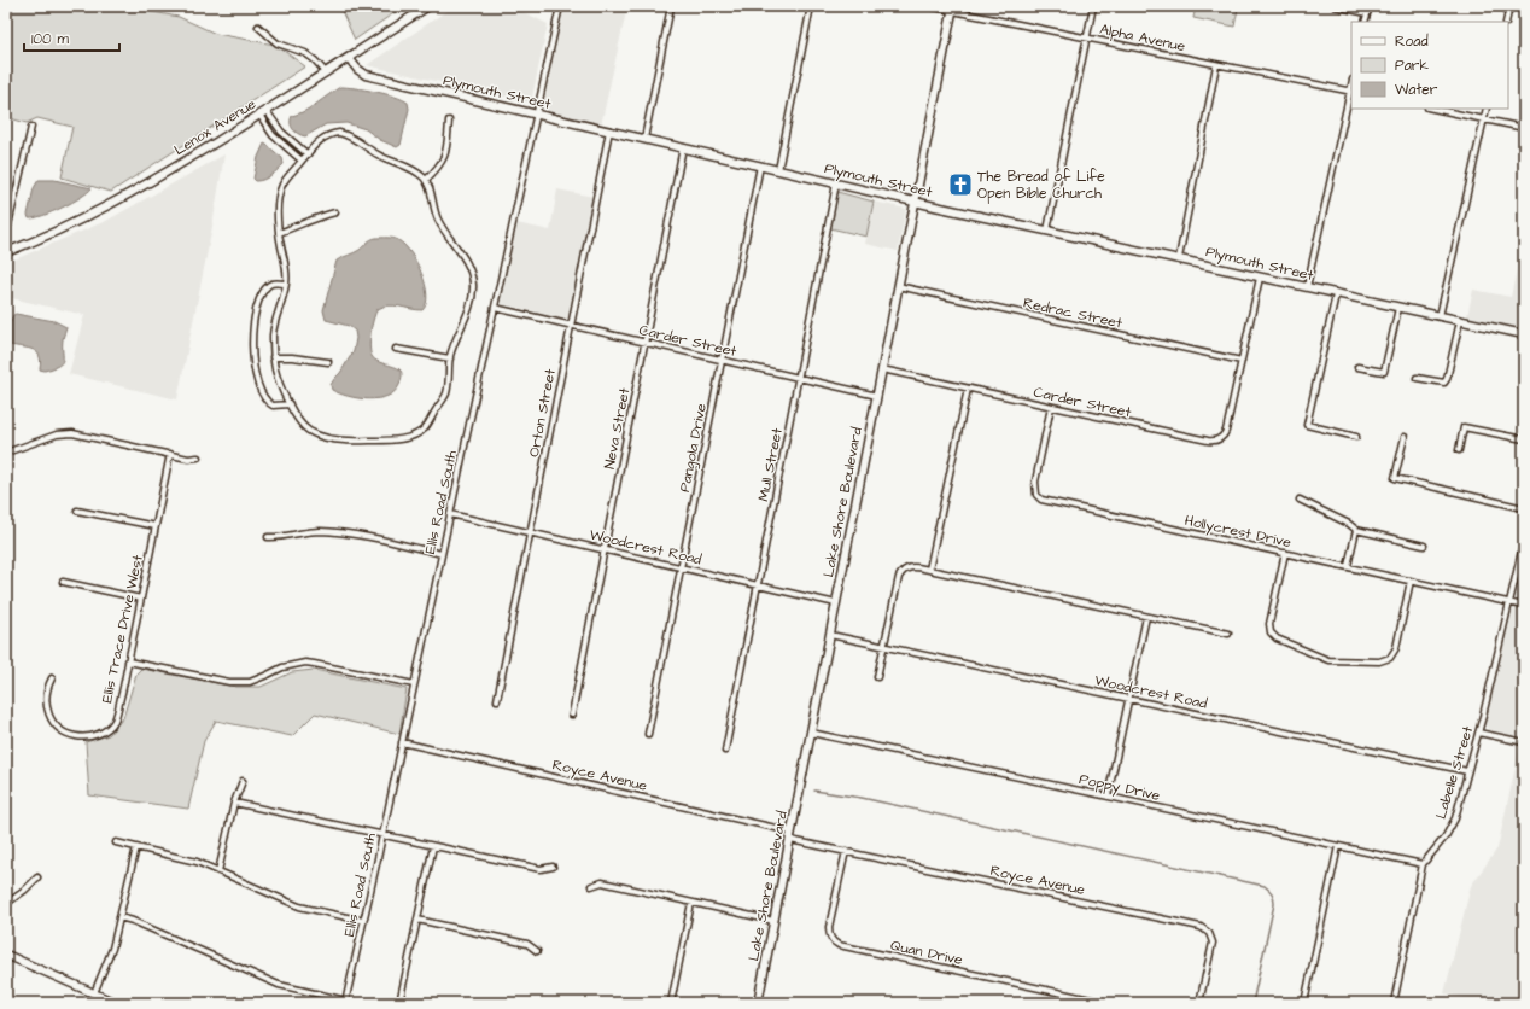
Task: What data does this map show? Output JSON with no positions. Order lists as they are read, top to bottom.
{
  "streets": {
    "street": [
      "Alpha Avenue",
      "Plymouth Street",
      "Lenox Avenue",
      "Redrac Street",
      "Carder Street",
      "Orton Street",
      "Neva Street",
      "Pangola Drive",
      "Mull Street",
      "Ellis Road South",
      "Lake Shore Boulevard",
      "Hollycrest Drive",
      "Woodcrest Road",
      "Ellis Trace Drive West",
      "Labelle Street",
      "Royce Avenue",
      "Poppy Drive",
      "Quan Drive"
    ]
  },
  "crossings": [
    ["Alpha Avenue", "Lake Shore Boulevard"],
    ["Plymouth Street", "Lenox Avenue"],
    ["Plymouth Street", "Orton Street"],
    ["Plymouth Street", "Neva Street"],
    ["Plymouth Street", "Pangola Drive"],
    ["Plymouth Street", "Mull Street"],
    ["Plymouth Street", "Ellis Road South"],
    ["Plymouth Street", "Lake Shore Boulevard"],
    ["Redrac Street", "Carder Street"],
    ["Redrac Street", "Lake Shore Boulevard"],
    ["Carder Street", "Orton Street"],
    ["Carder Street", "Neva Street"],
    ["Carder Street", "Pangola Drive"],
    ["Carder Street", "Mull Street"],
    ["Carder Street", "Ellis Road South"],
    ["Carder Street", "Lake Shore Boulevard"],
    ["Carder Street", "Hollycrest Drive"],
    ["Orton Street", "Woodcrest Road"],
    ["Neva Street", "Woodcrest Road"],
    ["Pangola Drive", "Woodcrest Road"],
    ["Mull Street", "Woodcrest Road"],
    ["Ellis Road South", "Woodcrest Road"],
    ["Ellis Road South", "Royce Avenue"],
    ["Lake Shore Boulevard", "Woodcrest Road"],
    ["Lake Shore Boulevard", "Royce Avenue"],
    ["Lake Shore Boulevard", "Poppy Drive"],
    ["Hollycrest Drive", "Labelle Street"],
    ["Woodcrest Road", "Labelle Street"],
    ["Labelle Street", "Poppy Drive"],
    ["Royce Avenue", "Quan Drive"]
  ],
  "places": {
    "church": ["The Bread of Life Open Bible Church"]
  },
  "legend": ["Road", "Park", "Water"],
  "scale_bar": "100 m"
}
